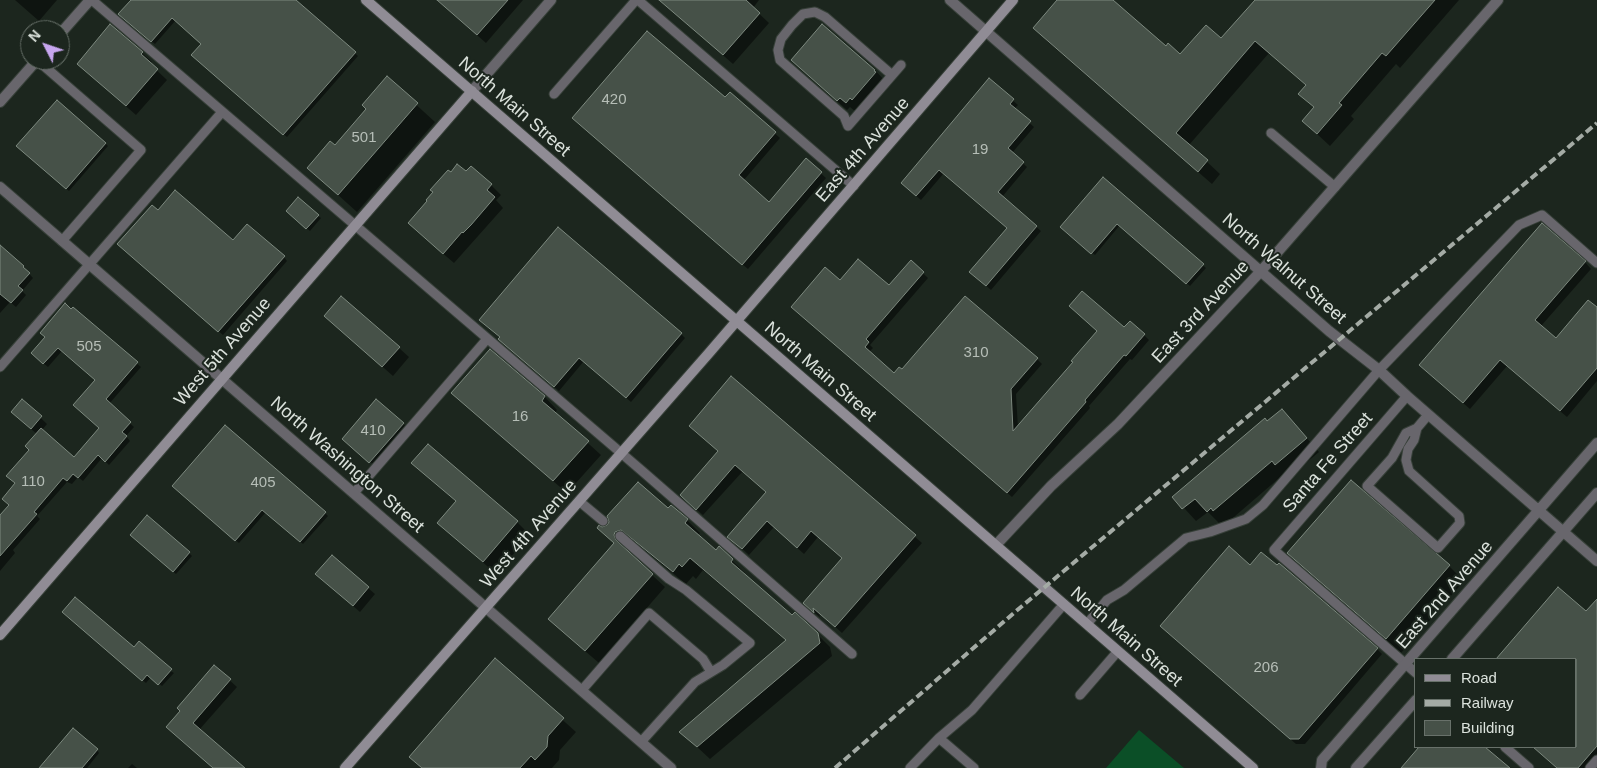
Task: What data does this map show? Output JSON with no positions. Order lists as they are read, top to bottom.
{
  "streets": {
    "main road": [
      "North Main Street",
      "East 4th Avenue",
      "West 5th Avenue",
      "West 4th Avenue"
    ],
    "street": [
      "North Walnut Street",
      "East 3rd Avenue",
      "North Washington Street",
      "East 2nd Avenue"
    ],
    "lane": ["Santa Fe Street"]
  },
  "crossings": [
    ["North Main Street", "East 4th Avenue"],
    ["North Main Street", "East 3rd Avenue"],
    ["North Main Street", "West 5th Avenue"],
    ["North Main Street", "West 4th Avenue"],
    ["East 4th Avenue", "North Walnut Street"],
    ["East 4th Avenue", "West 4th Avenue"],
    ["North Walnut Street", "East 3rd Avenue"],
    ["North Walnut Street", "Santa Fe Street"],
    ["North Walnut Street", "East 2nd Avenue"],
    ["West 5th Avenue", "North Washington Street"],
    ["Santa Fe Street", "East 2nd Avenue"],
    ["North Washington Street", "West 4th Avenue"]
  ],
  "house_numbers": [
    "420",
    "501",
    "19",
    "505",
    "310",
    "16",
    "410",
    "110",
    "405",
    "206"
  ],
  "legend": ["Road", "Railway", "Building"],
  "north": "top left"
}
